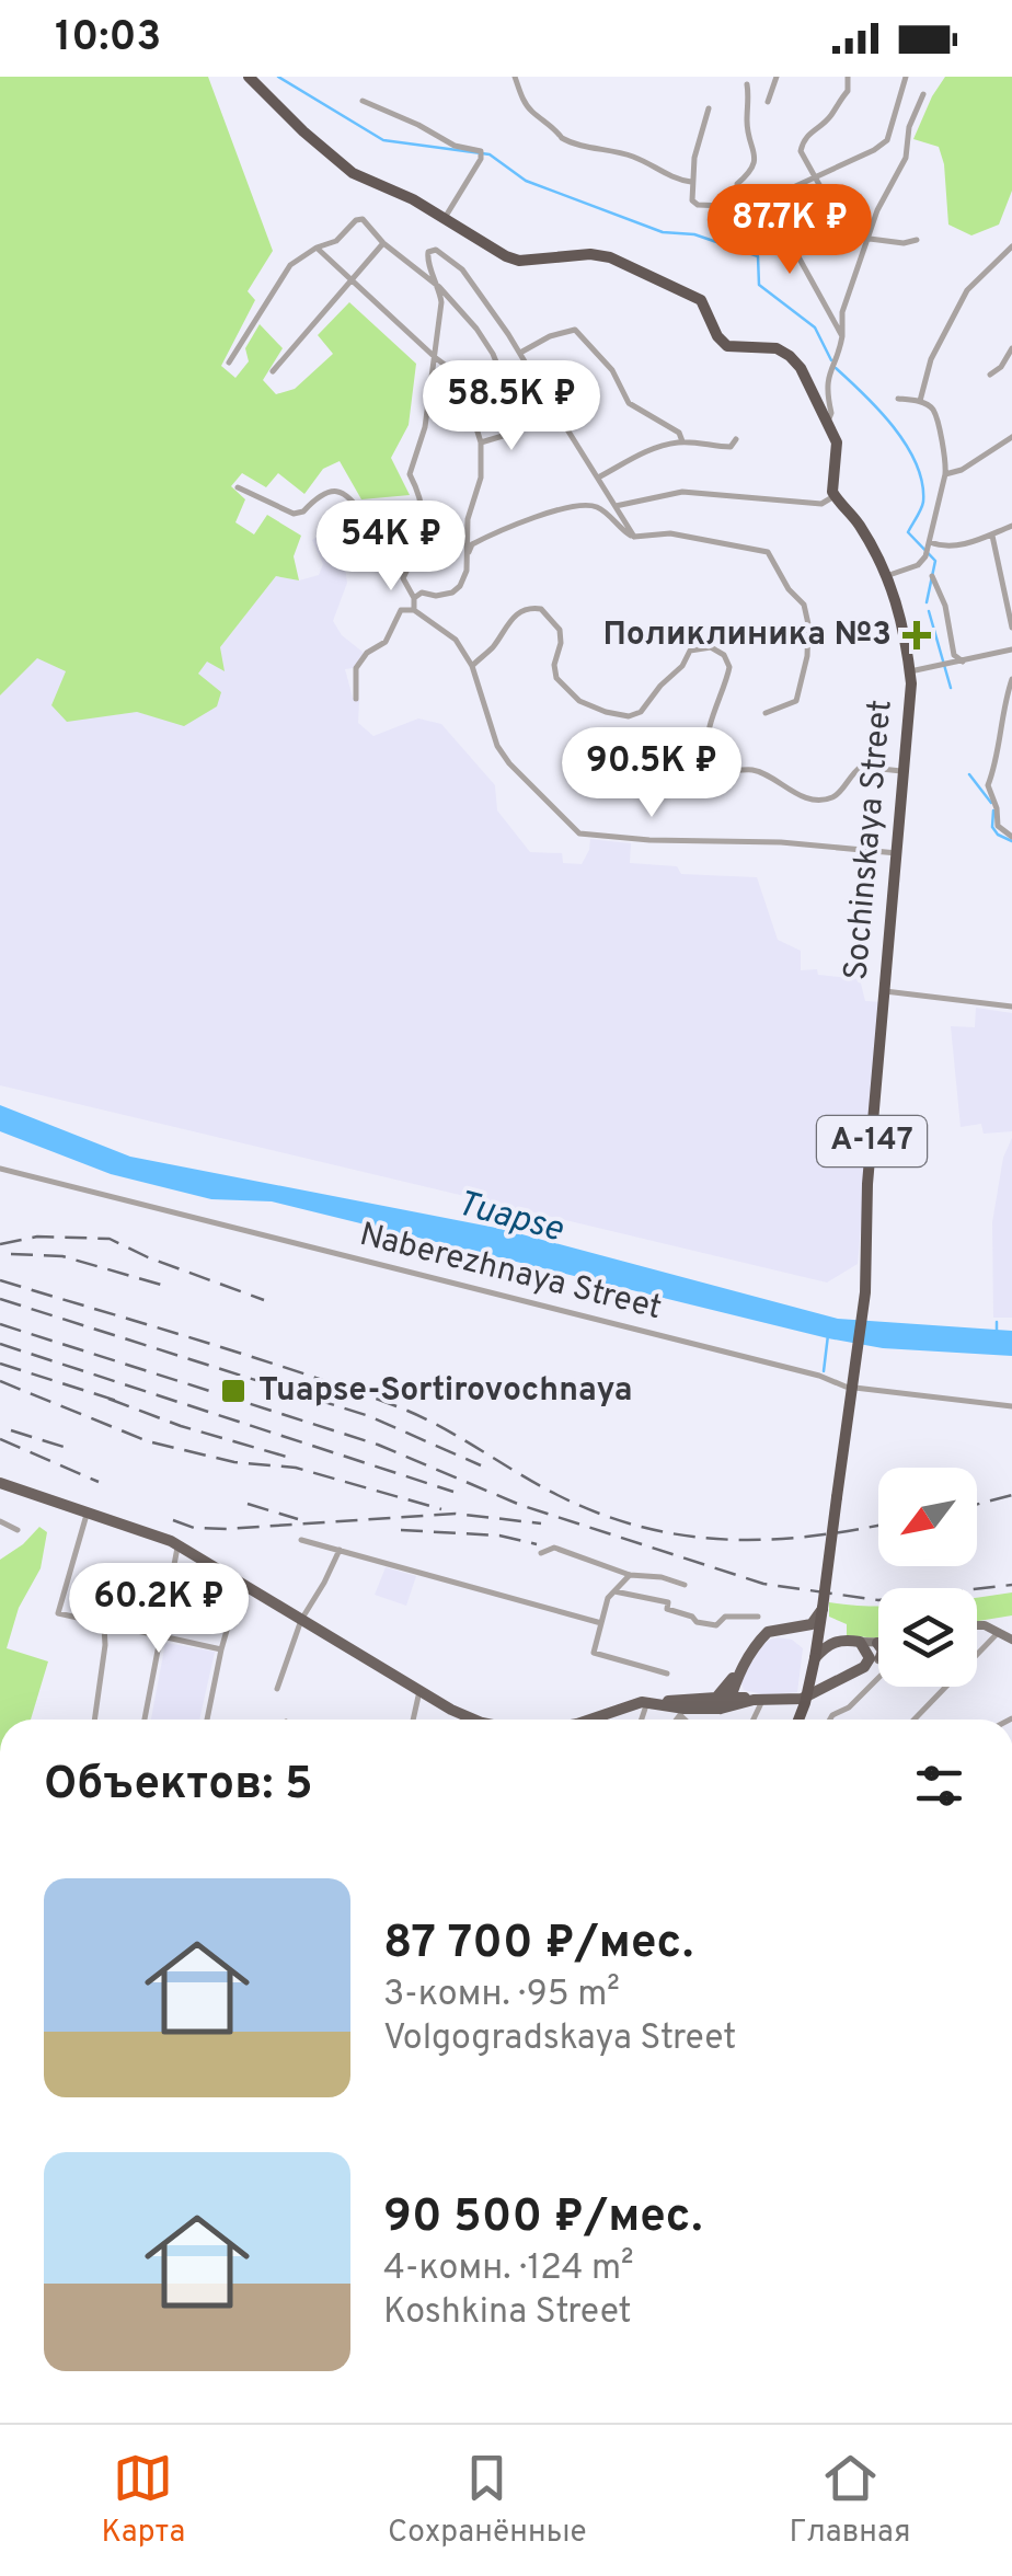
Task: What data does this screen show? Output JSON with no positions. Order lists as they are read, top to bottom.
{
  "streets": {
    "highway": ["Sochinskaya Street", "А-147"],
    "street": ["Naberezhnaya Street"]
  },
  "crossings": [
    ["Sochinskaya Street", "А-147"],
    ["Sochinskaya Street", "Naberezhnaya Street"]
  ],
  "water": ["Tuapse"],
  "places": {
    "health": ["Поликлиника №3"],
    "transit": ["Tuapse-Sortirovochnaya"]
  },
  "north": "bottom left",
  "page": {
    "status": "10:03",
    "price": [
      "87.7K ₽",
      "58.5K ₽",
      "54K ₽",
      "90.5K ₽",
      "60.2K ₽"
    ],
    "heading": "Объектов: 5",
    "list": [
      {
        "name": "87 700 ₽/мес.",
        "note": "3-комн. · 95 m² · Volgogradskaya Street"
      },
      {
        "name": "90 500 ₽/мес.",
        "note": "4-комн. · 124 m² · Koshkina Street"
      }
    ],
    "tabs": ["Карта", "Сохранённые", "Главная"]
  }
}
